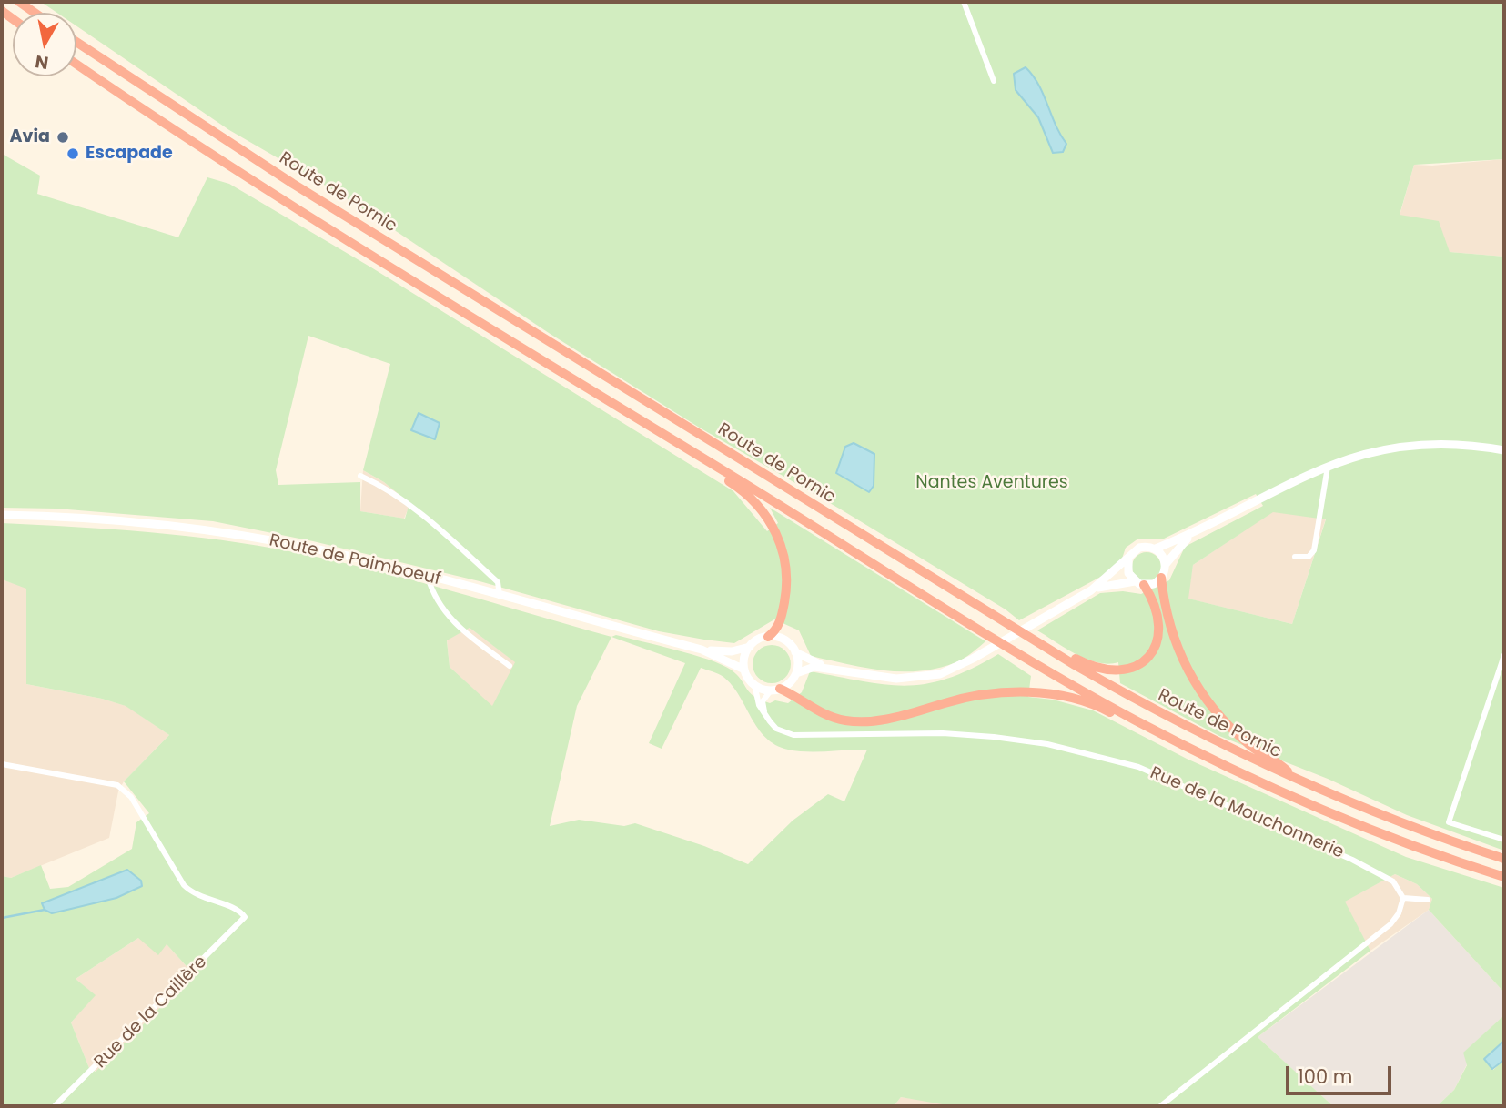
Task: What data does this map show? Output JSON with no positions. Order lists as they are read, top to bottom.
{
  "streets": {
    "highway": ["Route de Pornic"],
    "street": ["Route de Paimboeuf", "Rue de la Mouchonnerie", "Rue de la Caillère"]
  },
  "parks": ["Nantes Aventures"],
  "places": ["Avia", "Escapade"],
  "scale_bar": "100 m",
  "north": "bottom"
}
